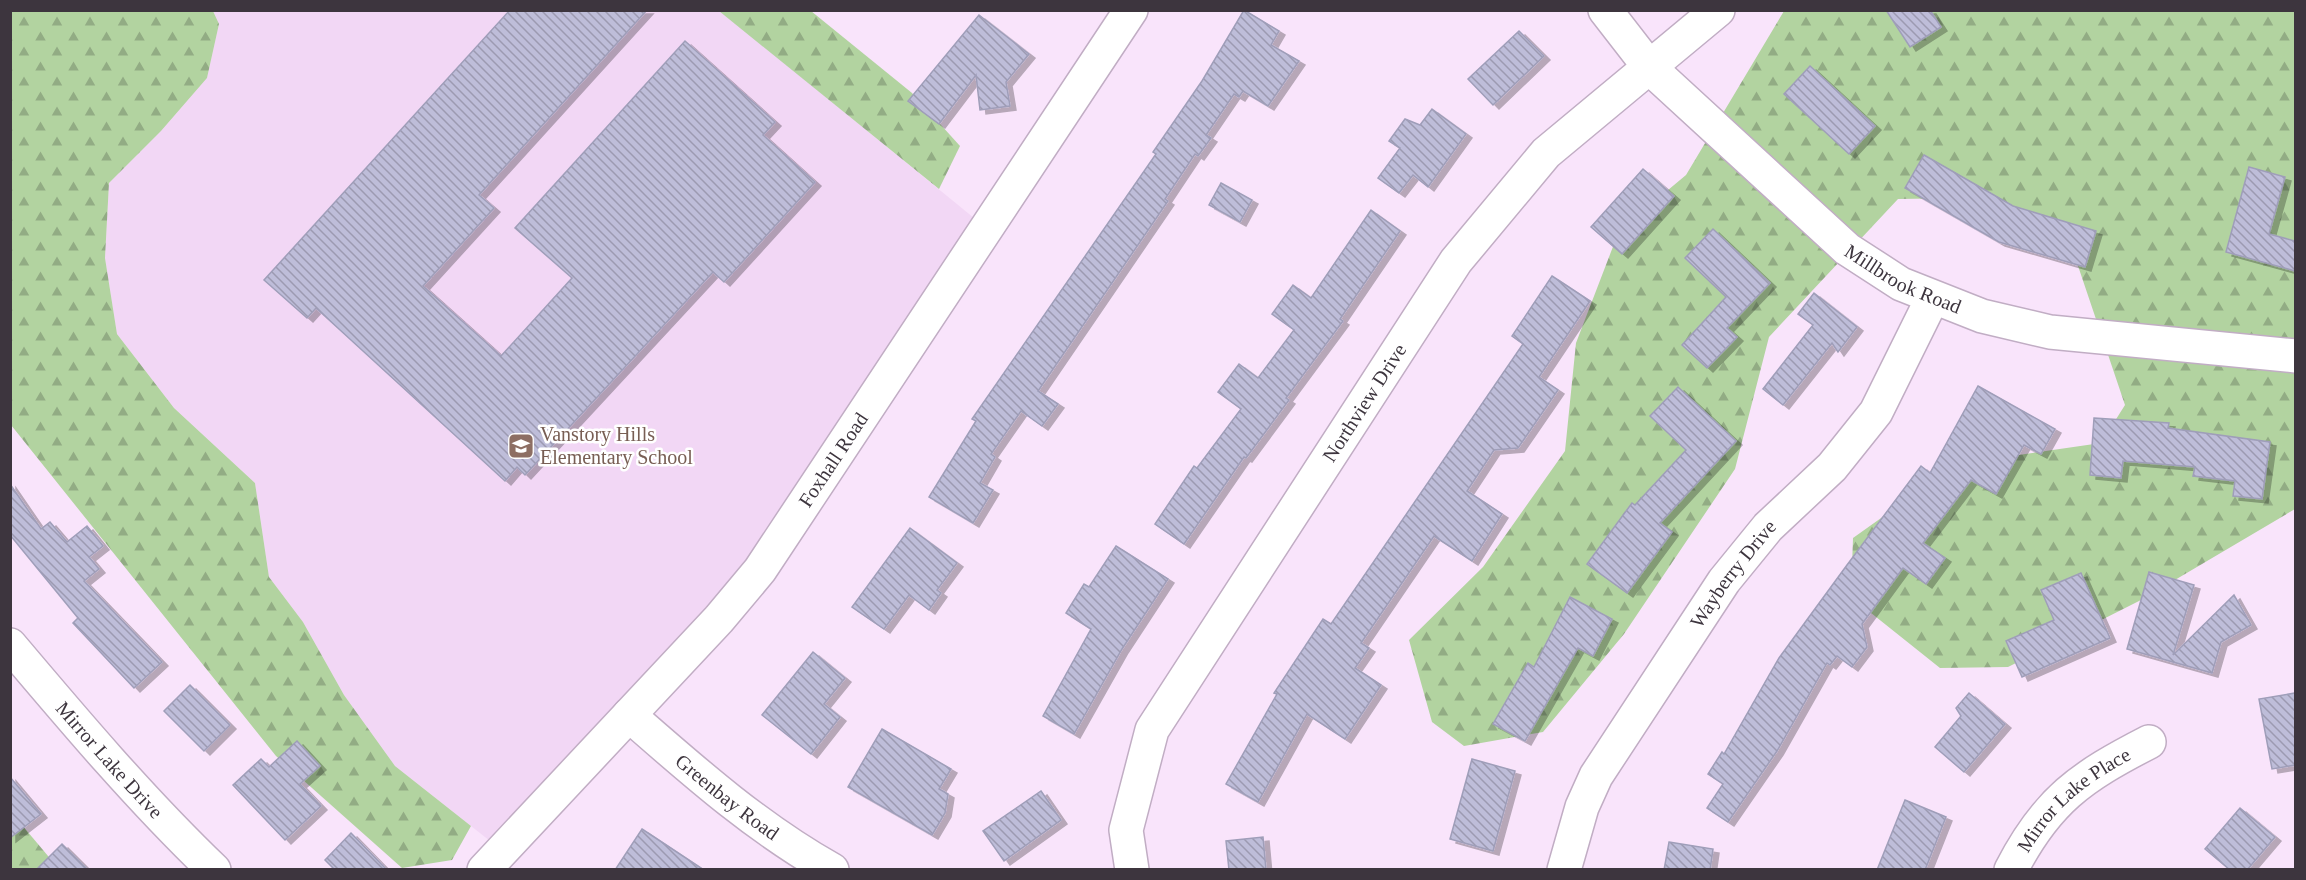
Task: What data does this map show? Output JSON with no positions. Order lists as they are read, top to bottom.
{
  "streets": {
    "street": [
      "Millbrook Road",
      "Northview Drive",
      "Foxhall Road",
      "Wayberry Drive",
      "Mirror Lake Drive",
      "Greenbay Road",
      "Mirror Lake Place"
    ]
  },
  "crossings": [
    ["Millbrook Road", "Northview Drive"],
    ["Millbrook Road", "Wayberry Drive"],
    ["Foxhall Road", "Greenbay Road"]
  ],
  "places": {
    "school or university": ["Vanstory Hills Elementary School"]
  }
}
